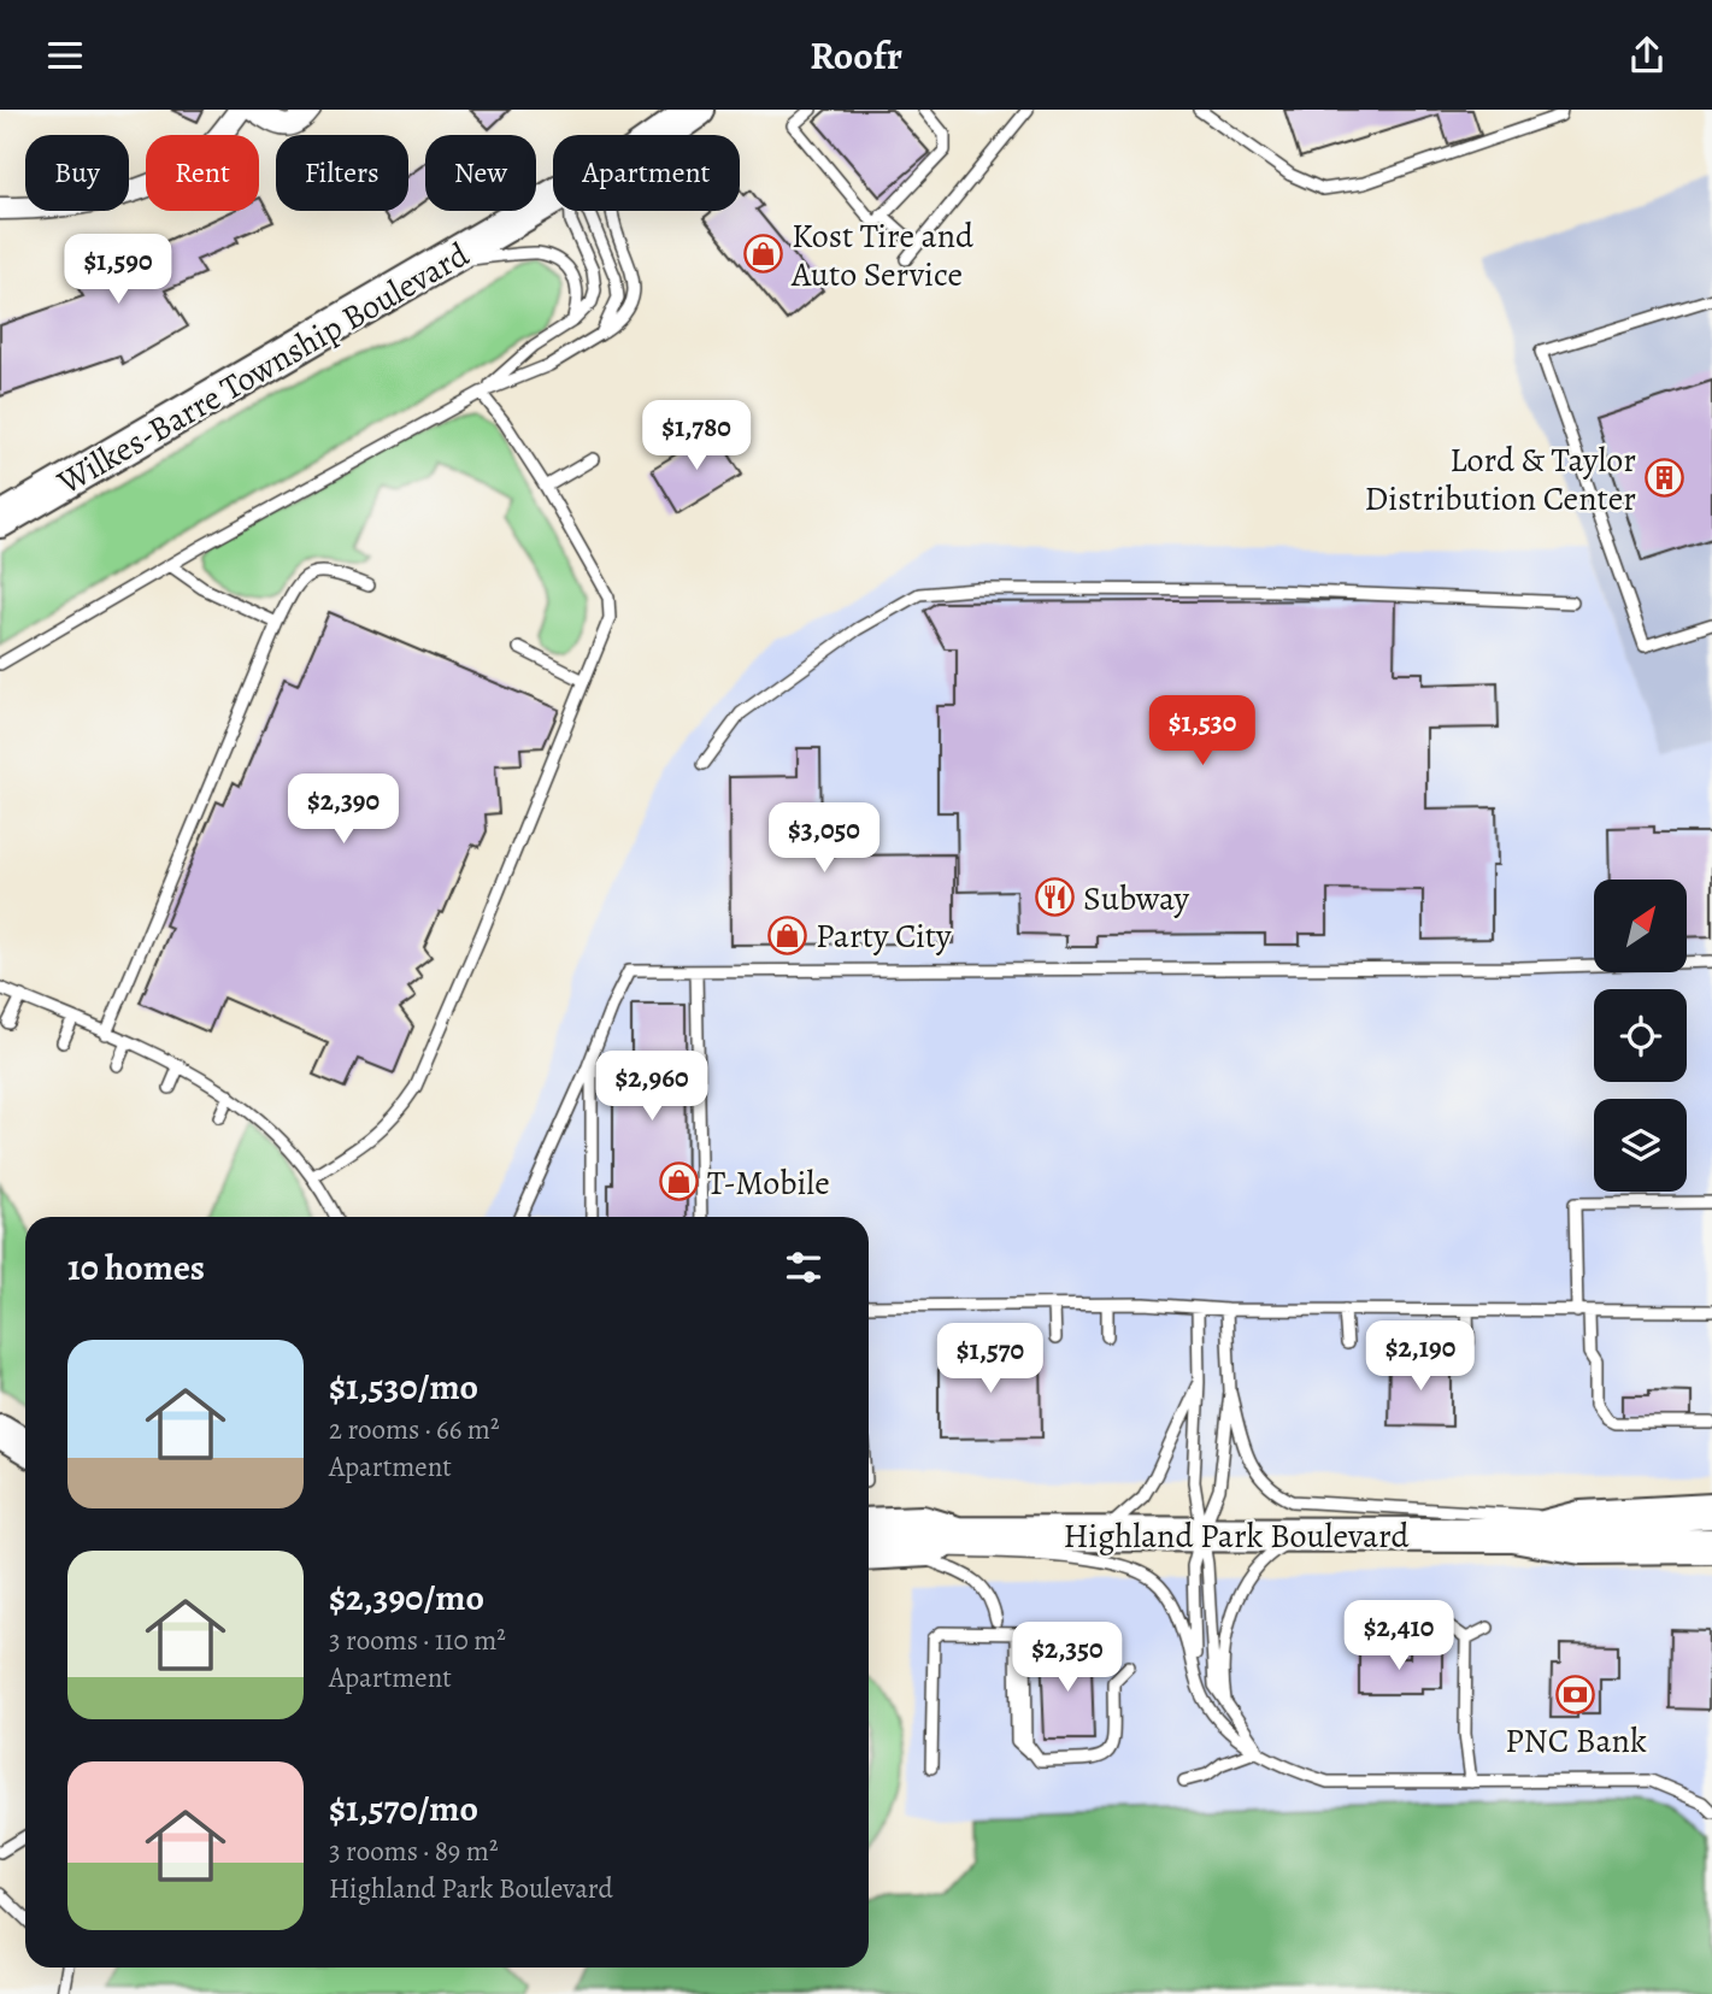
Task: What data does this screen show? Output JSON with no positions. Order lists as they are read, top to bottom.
{
  "streets": {
    "main road": ["Wilkes-Barre Township Boulevard", "Highland Park Boulevard"]
  },
  "places": {
    "shop": ["Kost Tire and Auto Service", "Party City", "T-Mobile"],
    "building": ["Lord & Taylor Distribution Center"],
    "restaurant": ["Subway"],
    "bank": ["PNC Bank"]
  },
  "north": "top right",
  "page": {
    "header": "Roofr",
    "chip": [
      "Buy",
      "Rent",
      "Filters",
      "New",
      "Apartment"
    ],
    "price": [
      "$1,590",
      "$1,780",
      "$1,530",
      "$2,390",
      "$3,050",
      "$2,960",
      "$2,190",
      "$1,570",
      "$2,410",
      "$2,350"
    ],
    "heading": "10 homes",
    "list": [
      {
        "name": "$1,530/mo",
        "note": "2 rooms · 66 m² · Apartment"
      },
      {
        "name": "$2,390/mo",
        "note": "3 rooms · 110 m² · Apartment"
      },
      {
        "name": "$1,570/mo",
        "note": "3 rooms · 89 m² · Highland Park Boulevard"
      }
    ]
  }
}
